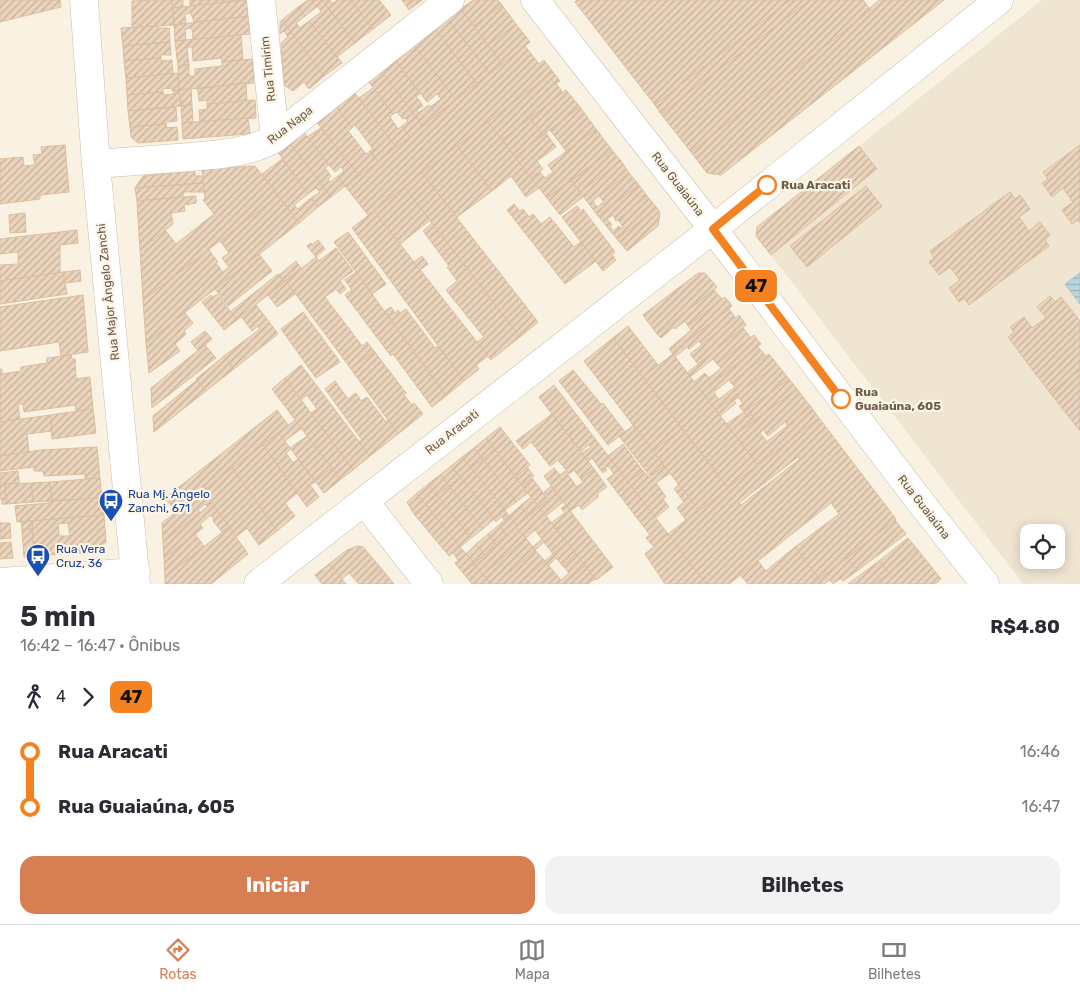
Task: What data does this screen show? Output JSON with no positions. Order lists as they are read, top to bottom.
{
  "streets": {
    "street": [
      "Rua Timirim",
      "Rua Napa",
      "Rua Guaiaúna",
      "Rua Major Ângelo Zanchi",
      "Rua Aracati"
    ]
  },
  "crossings": [
    ["Rua Timirim", "Rua Napa"],
    ["Rua Napa", "Rua Major Ângelo Zanchi"],
    ["Rua Guaiaúna", "Rua Aracati"]
  ],
  "places": {
    "other": ["Rua Aracati", "Rua Guaiaúna, 605"],
    "bus stop": ["Rua Mj. Ângelo Zanchi, 671", "Rua Vera Cruz, 36"]
  },
  "lines": ["bus line 47"],
  "page": {
    "on_map": "47",
    "heading": ["5 min", "16:42 – 16:47 · Ônibus", "R$4.80"],
    "legs": ["4", "47"],
    "list": [
      {
        "name": "Rua Aracati",
        "value": "16:46"
      },
      {
        "name": "Rua Guaiaúna, 605",
        "value": "16:47"
      }
    ],
    "buttons": ["Iniciar", "Bilhetes"],
    "tabs": ["Rotas", "Mapa", "Bilhetes"]
  }
}
